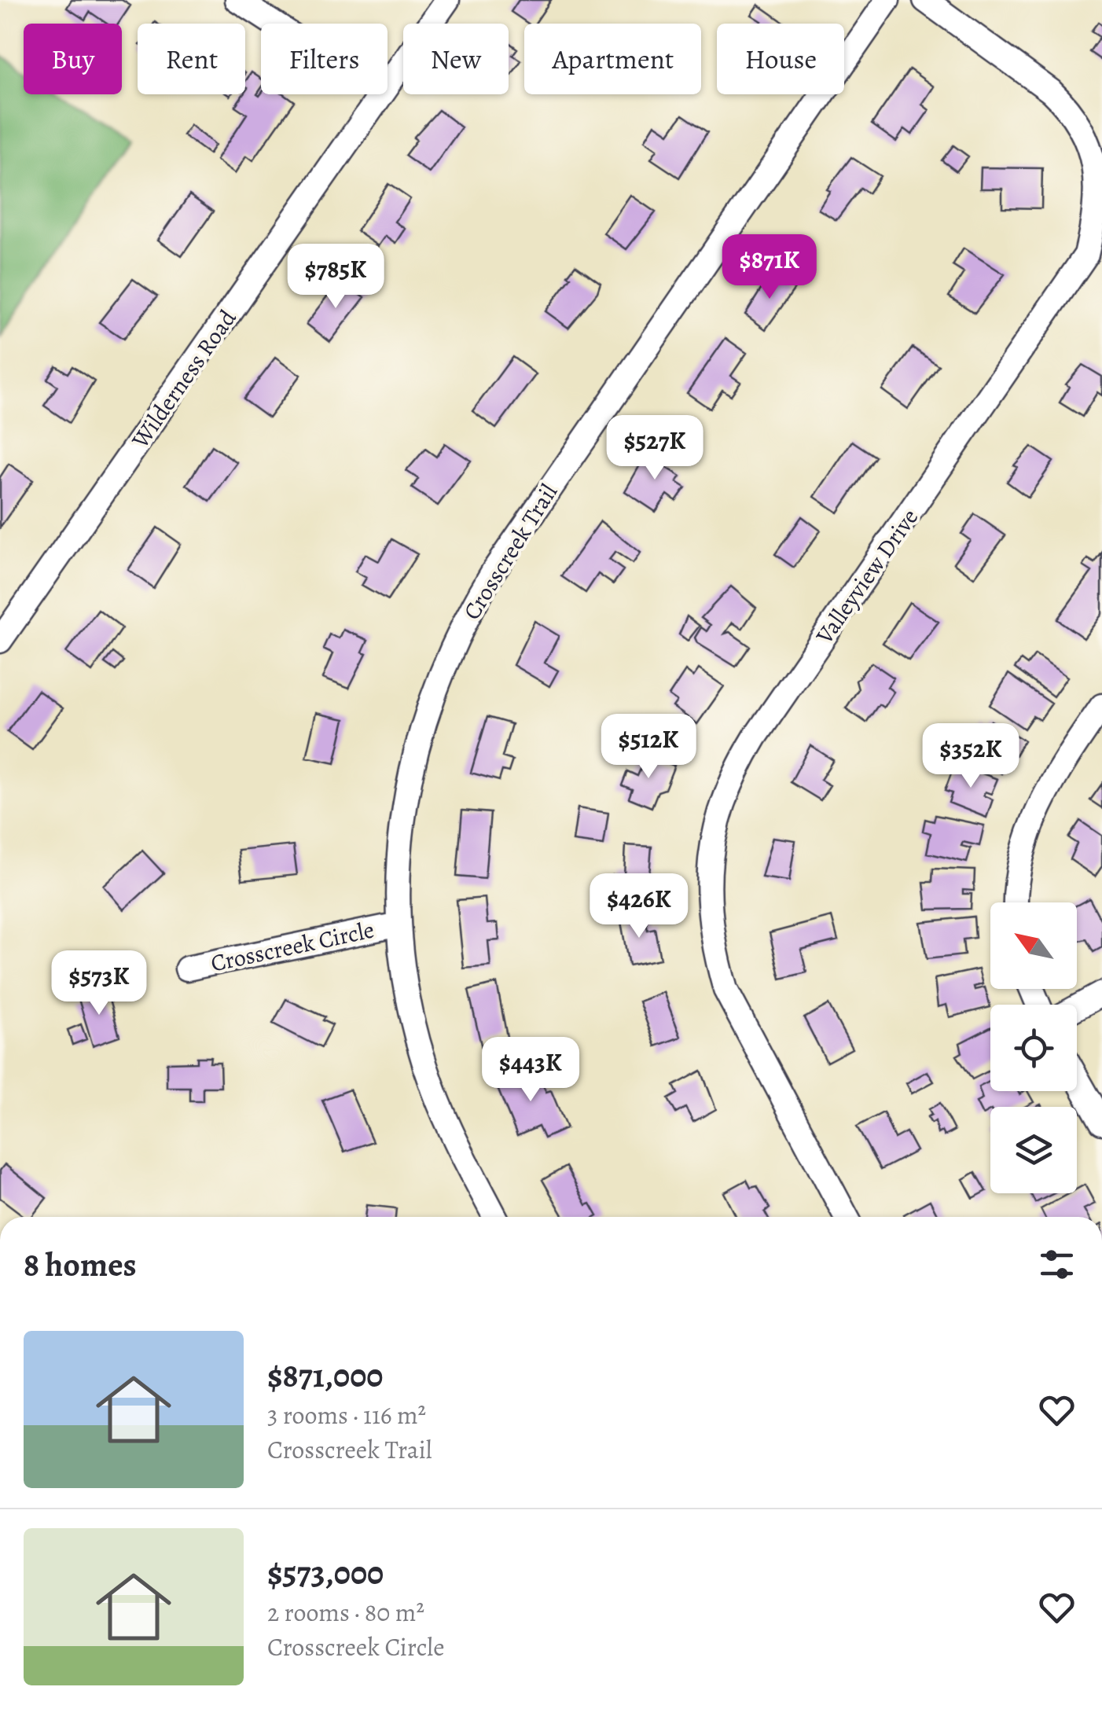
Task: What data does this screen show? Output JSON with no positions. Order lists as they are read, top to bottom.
{
  "streets": {
    "street": [
      "Wilderness Road",
      "Crosscreek Trail",
      "Valleyview Drive",
      "Crosscreek Circle"
    ]
  },
  "crossings": [
    ["Crosscreek Trail", "Crosscreek Circle"]
  ],
  "north": "top left",
  "page": {
    "chip": [
      "Buy",
      "Rent",
      "Filters",
      "New",
      "Apartment",
      "House"
    ],
    "price": [
      "$871K",
      "$785K",
      "$527K",
      "$512K",
      "$352K",
      "$426K",
      "$573K",
      "$443K"
    ],
    "heading": "8 homes",
    "list": [
      {
        "name": "$871,000",
        "note": "3 rooms · 116 m² · Crosscreek Trail"
      },
      {
        "name": "$573,000",
        "note": "2 rooms · 80 m² · Crosscreek Circle"
      }
    ]
  }
}
